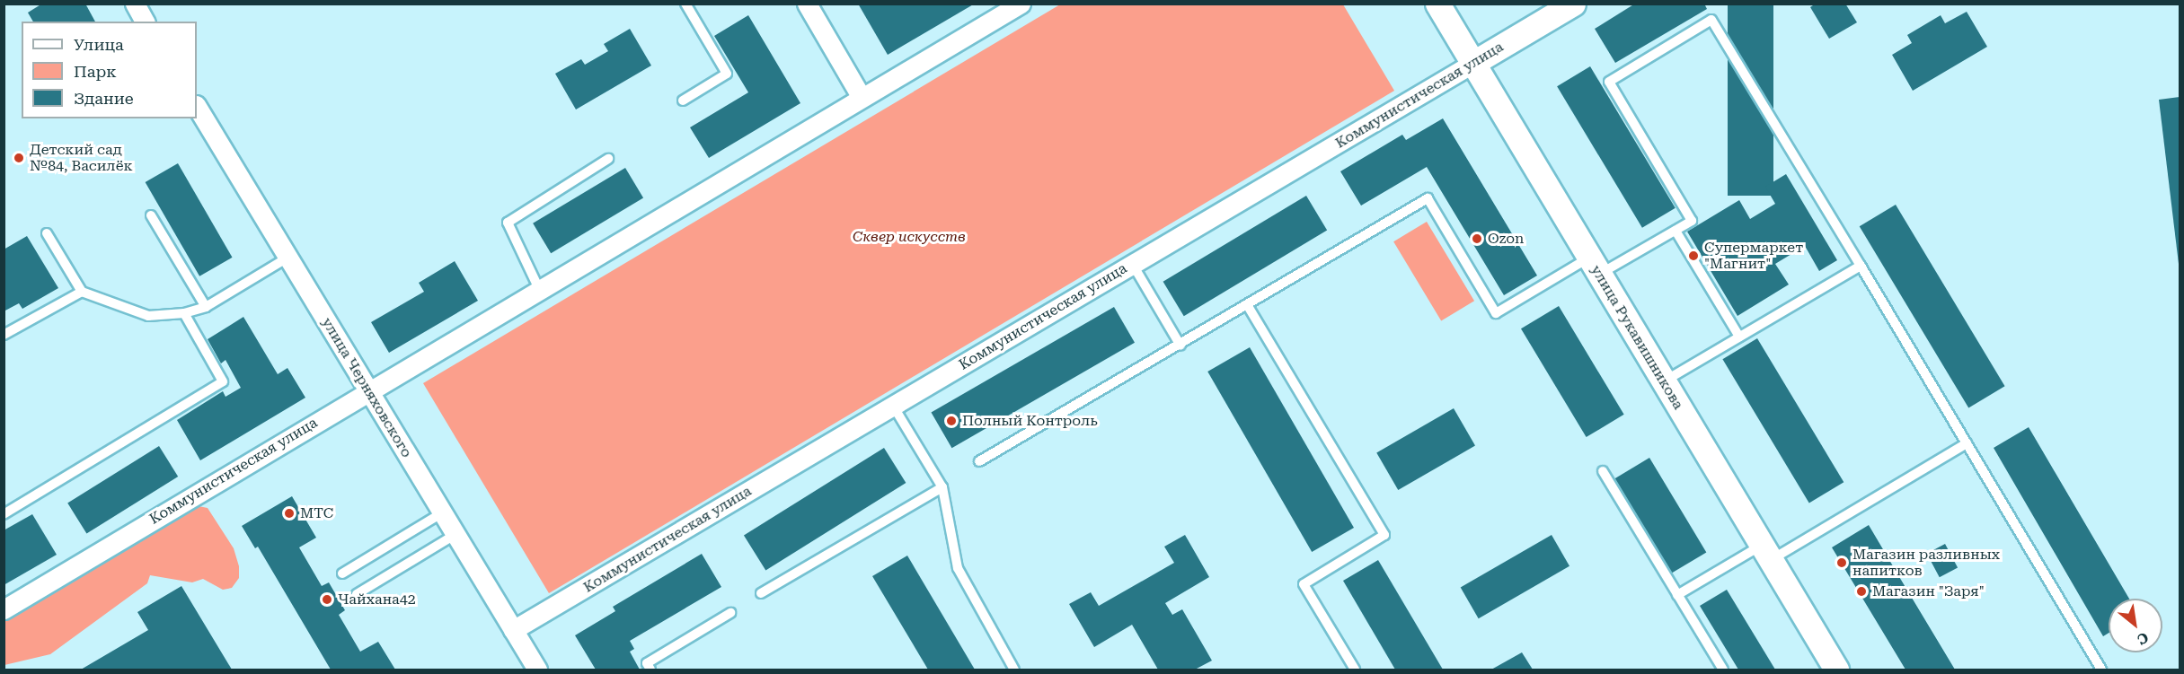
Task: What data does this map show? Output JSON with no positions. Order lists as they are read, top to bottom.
{
  "streets": {
    "street": ["Коммунистическая улица", "улица Рукавишникова", "улица Черняховского"]
  },
  "crossings": [
    ["Коммунистическая улица", "улица Рукавишникова"],
    ["Коммунистическая улица", "улица Черняховского"]
  ],
  "parks": ["Сквер искусств"],
  "places": [
    "Детский сад №84, Василёк",
    "Ozon",
    "Супермаркет \"Магнит\"",
    "Полный Контроль",
    "МТС",
    "Магазин разливных напитков",
    "Магазин \"Заря\"",
    "Чайхана42"
  ],
  "legend": ["Улица", "Парк", "Здание"],
  "north": "bottom right"
}
